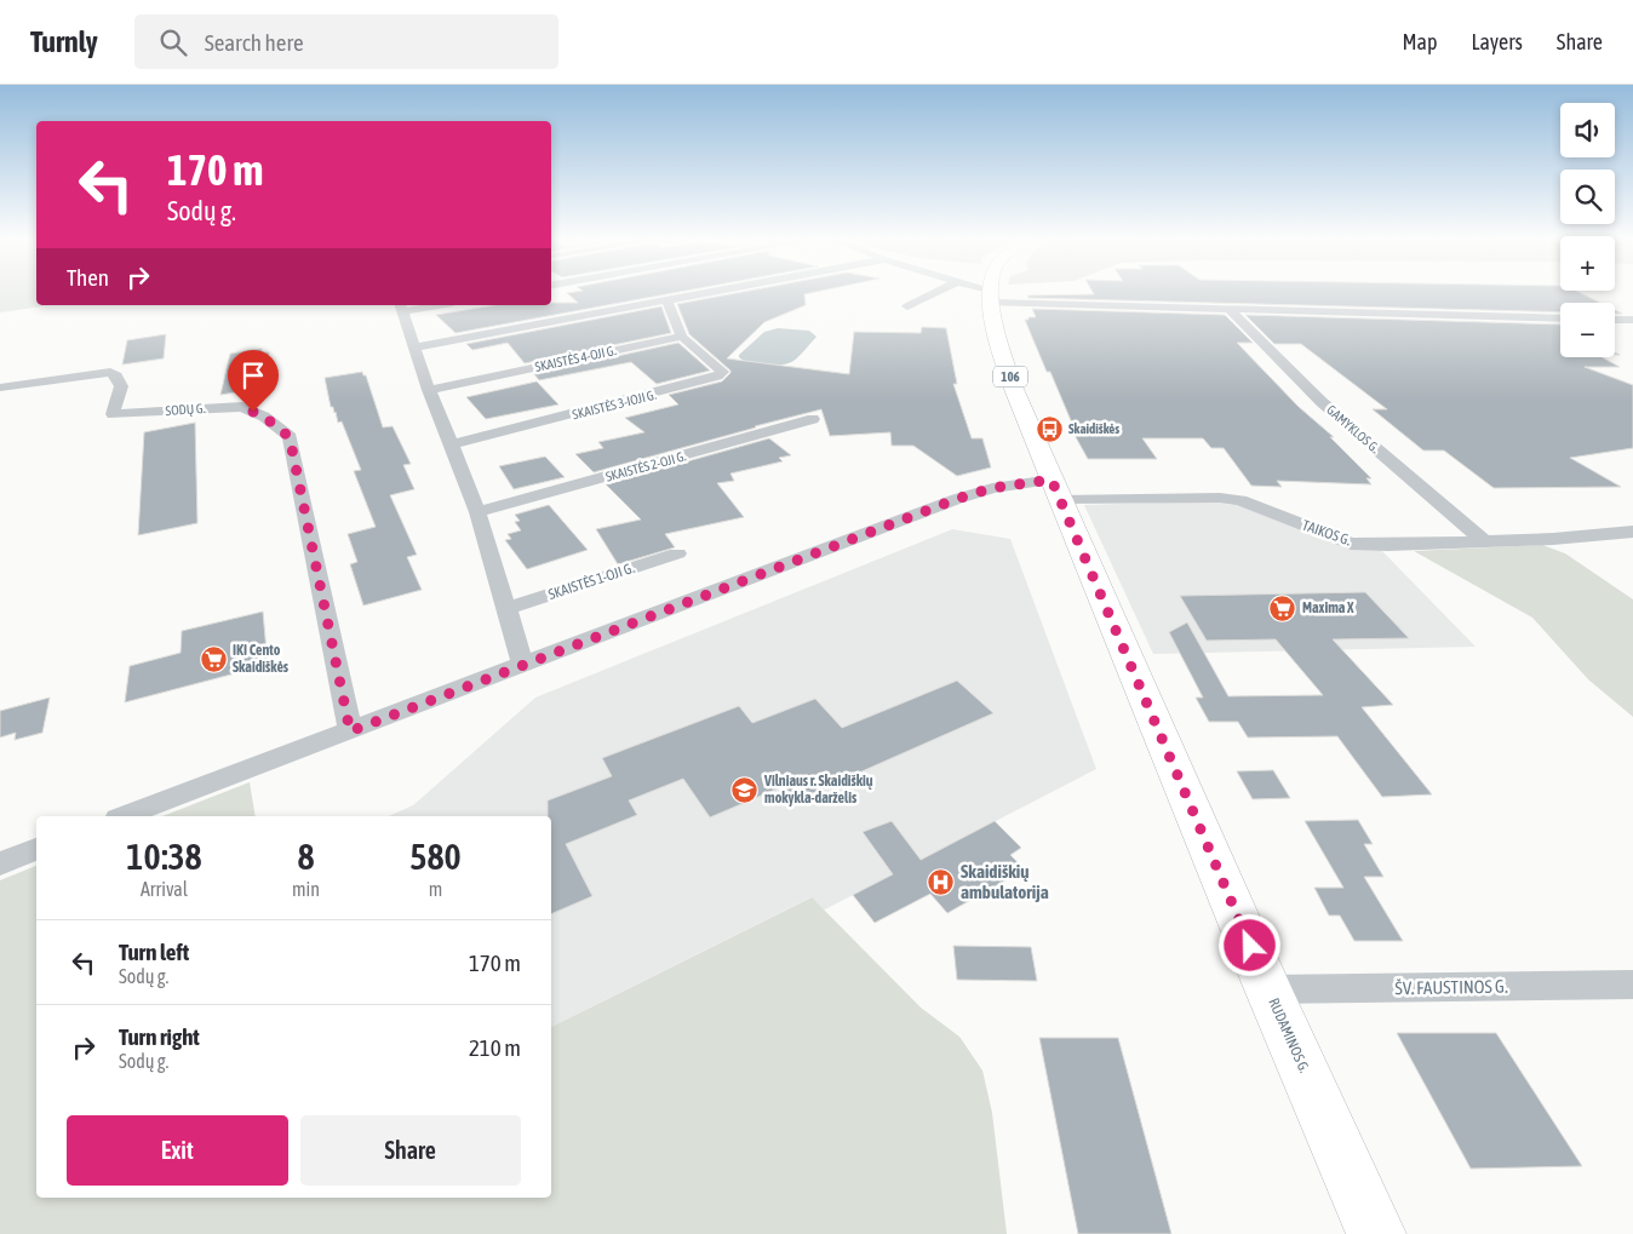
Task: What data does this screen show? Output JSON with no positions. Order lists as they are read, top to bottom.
{
  "streets": {
    "main road": ["106", "RUDAMINOS G."],
    "street": [
      "SKAISTĖS 4-OJI G.",
      "SKAISTĖS 3-IOJI G.",
      "SODŲ G.",
      "GAMYKLOS G.",
      "SKAISTĖS 2-OJI G.",
      "TAIKOS G.",
      "SKAISTĖS 1-OJI G.",
      "ŠV. FAUSTINOS G."
    ]
  },
  "crossings": [
    ["SKAISTĖS 4-OJI G.", "SKAISTĖS 3-IOJI G."],
    ["GAMYKLOS G.", "TAIKOS G."],
    ["TAIKOS G.", "RUDAMINOS G."],
    ["ŠV. FAUSTINOS G.", "RUDAMINOS G."]
  ],
  "places": {
    "bus stop": ["Skaidiškės"],
    "supermarket": ["Maxima X", "IKI Cento Skaidiškės"],
    "school or university": ["Vilniaus r. Skaidiškių mokykla-darželis"],
    "hospital": ["Skaidiškių ambulatorija"]
  },
  "page": {
    "header": "Turnly",
    "search": "Search here",
    "nav": ["Map", "Layers", "Share"],
    "map_buttons": ["+", "−"],
    "turn": ["170 m", "Sodų g."],
    "then": "Then",
    "eta": [
      "10:38",
      "Arrival",
      "8",
      "min",
      "580",
      "m"
    ],
    "list": [
      {
        "name": "Turn left",
        "note": "Sodų g.",
        "value": "170 m"
      },
      {
        "name": "Turn right",
        "note": "Sodų g.",
        "value": "210 m"
      }
    ],
    "buttons": ["Exit", "Share"]
  }
}
